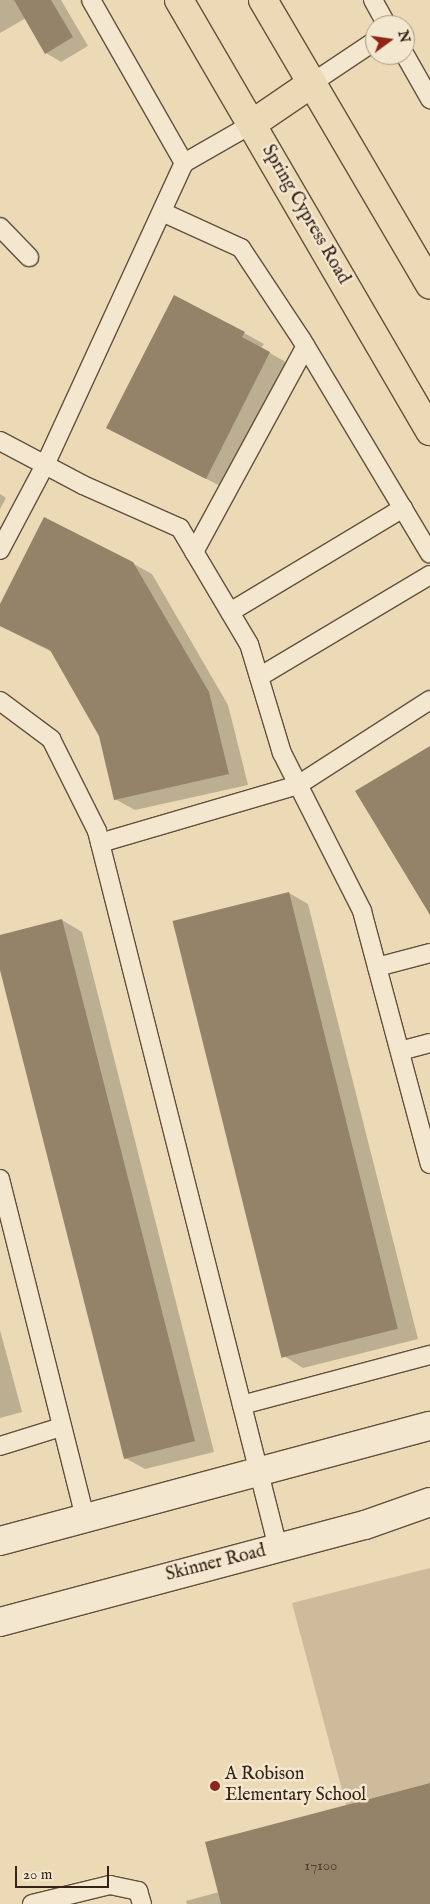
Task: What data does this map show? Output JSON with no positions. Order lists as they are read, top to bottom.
{
  "streets": {
    "main road": ["Spring Cypress Road"],
    "street": ["Skinner Road"]
  },
  "places": ["A Robison Elementary School"],
  "house_numbers": ["17100"],
  "scale_bar": "20 m",
  "north": "right"
}
